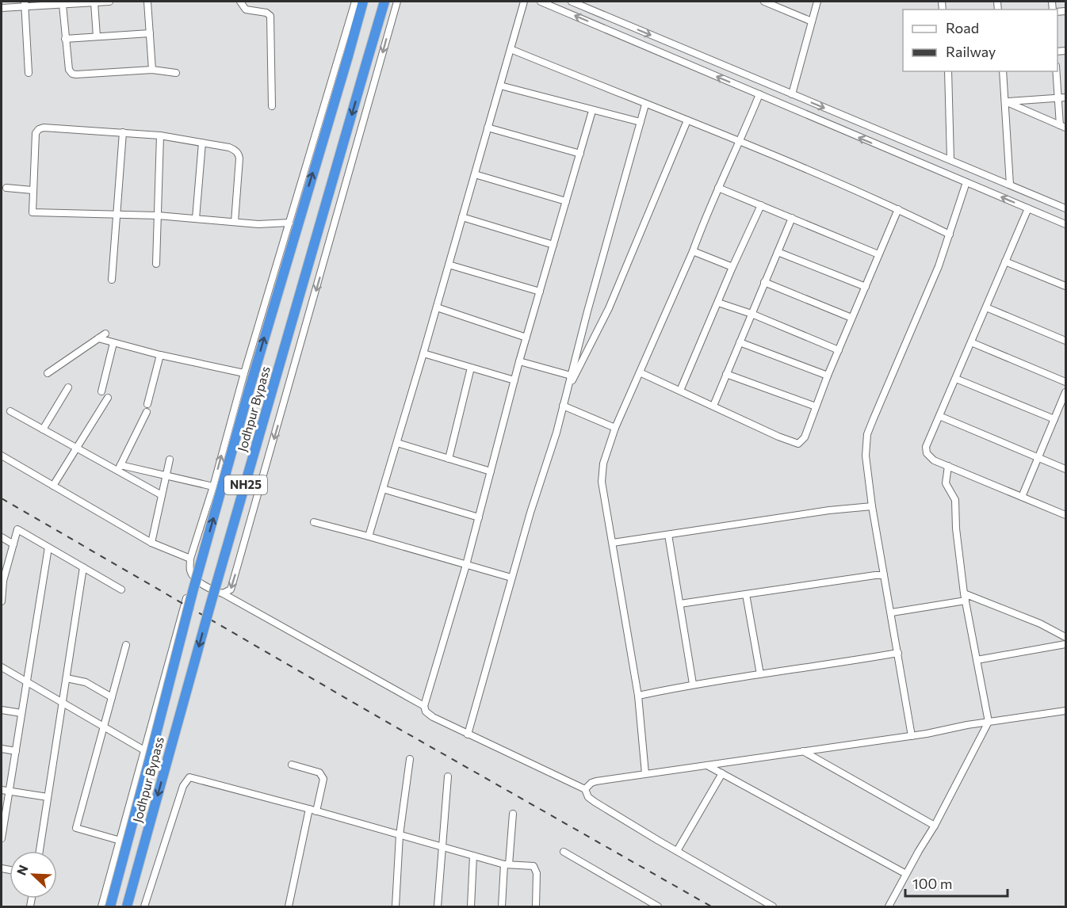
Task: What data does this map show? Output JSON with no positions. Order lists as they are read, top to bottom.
{
  "streets": {
    "highway": ["Jodhpur Bypass", "NH25"]
  },
  "legend": ["Road", "Railway"],
  "scale_bar": "100 m",
  "north": "top left"
}
